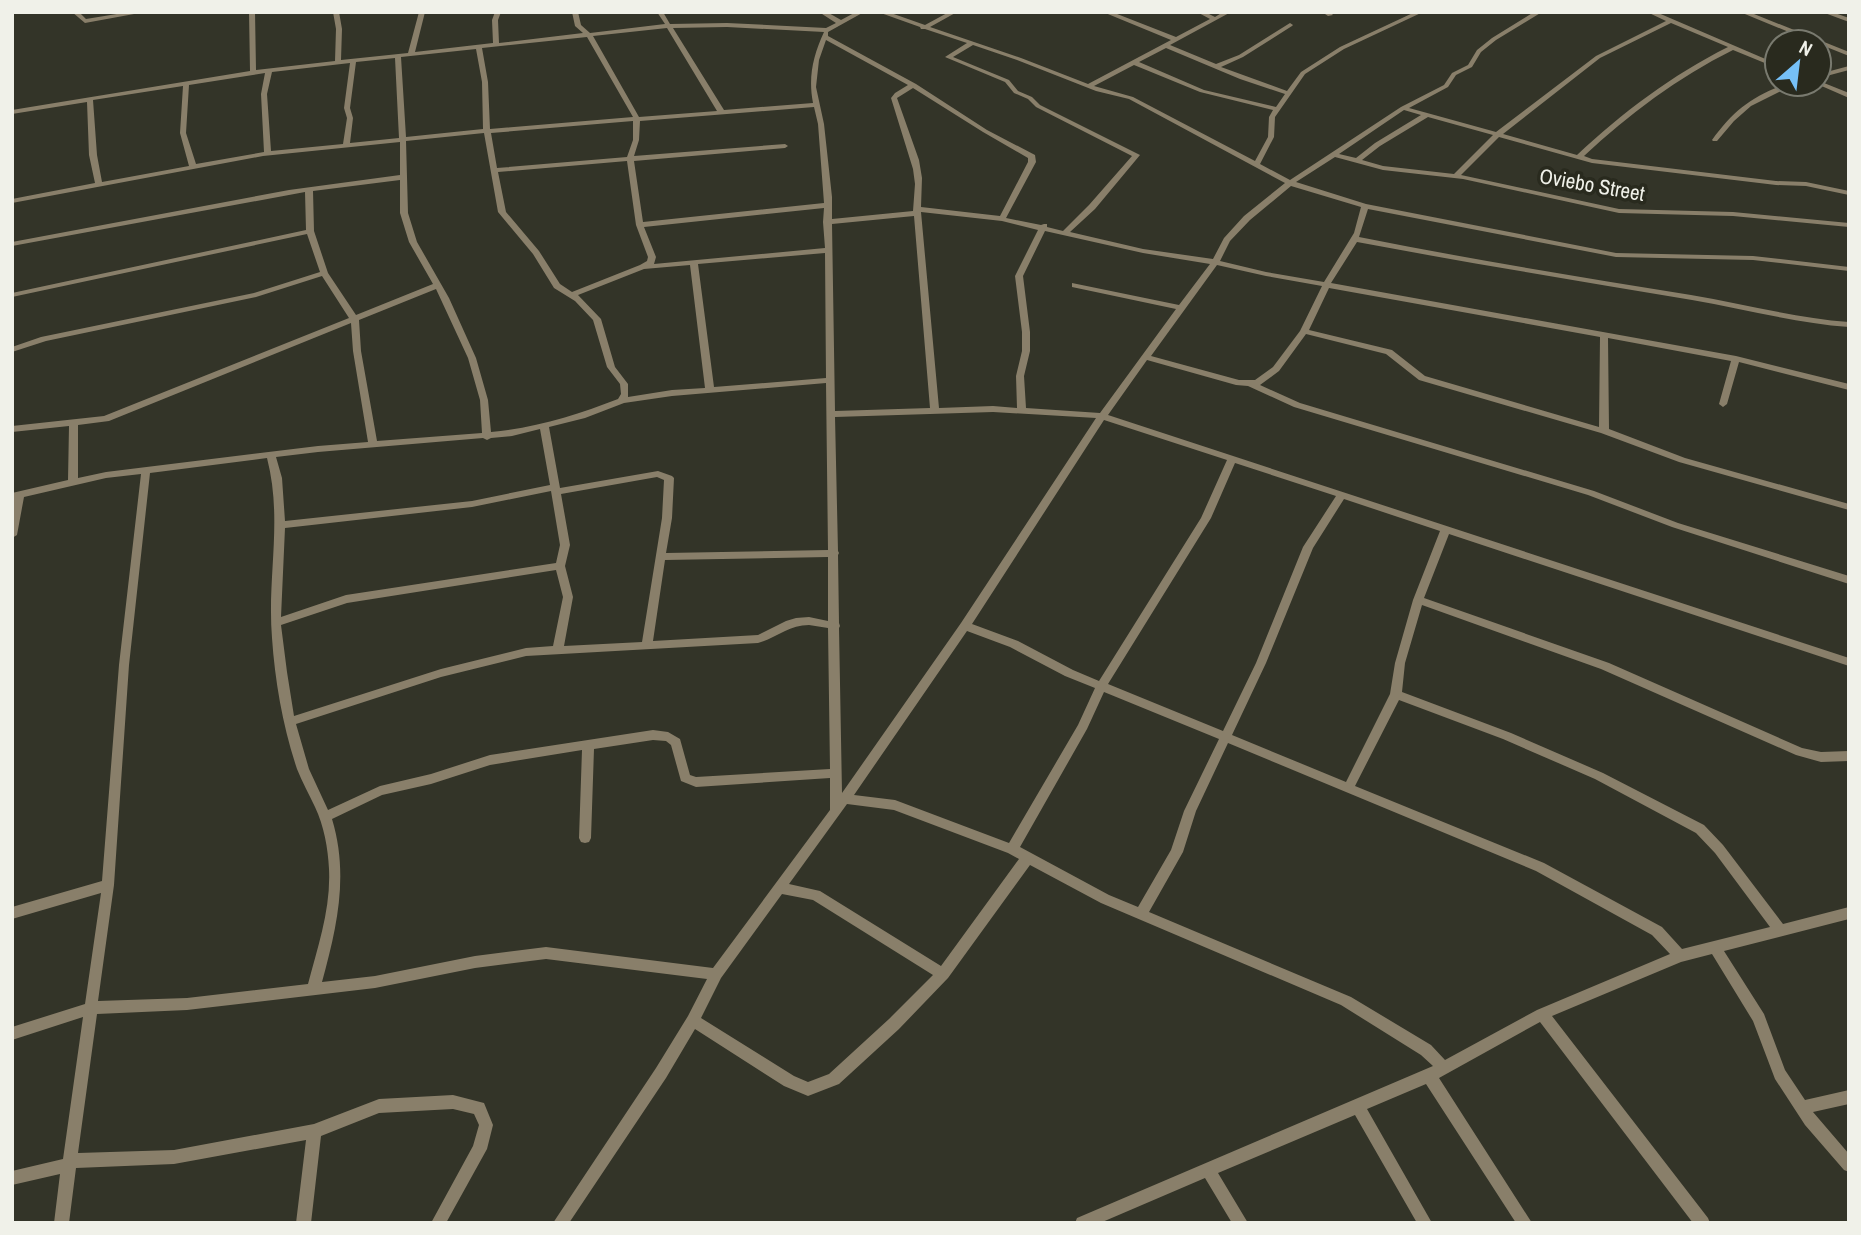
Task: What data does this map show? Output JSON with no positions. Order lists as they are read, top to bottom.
{
  "streets": {
    "street": ["Oviebo Street"]
  },
  "north": "top right"
}
